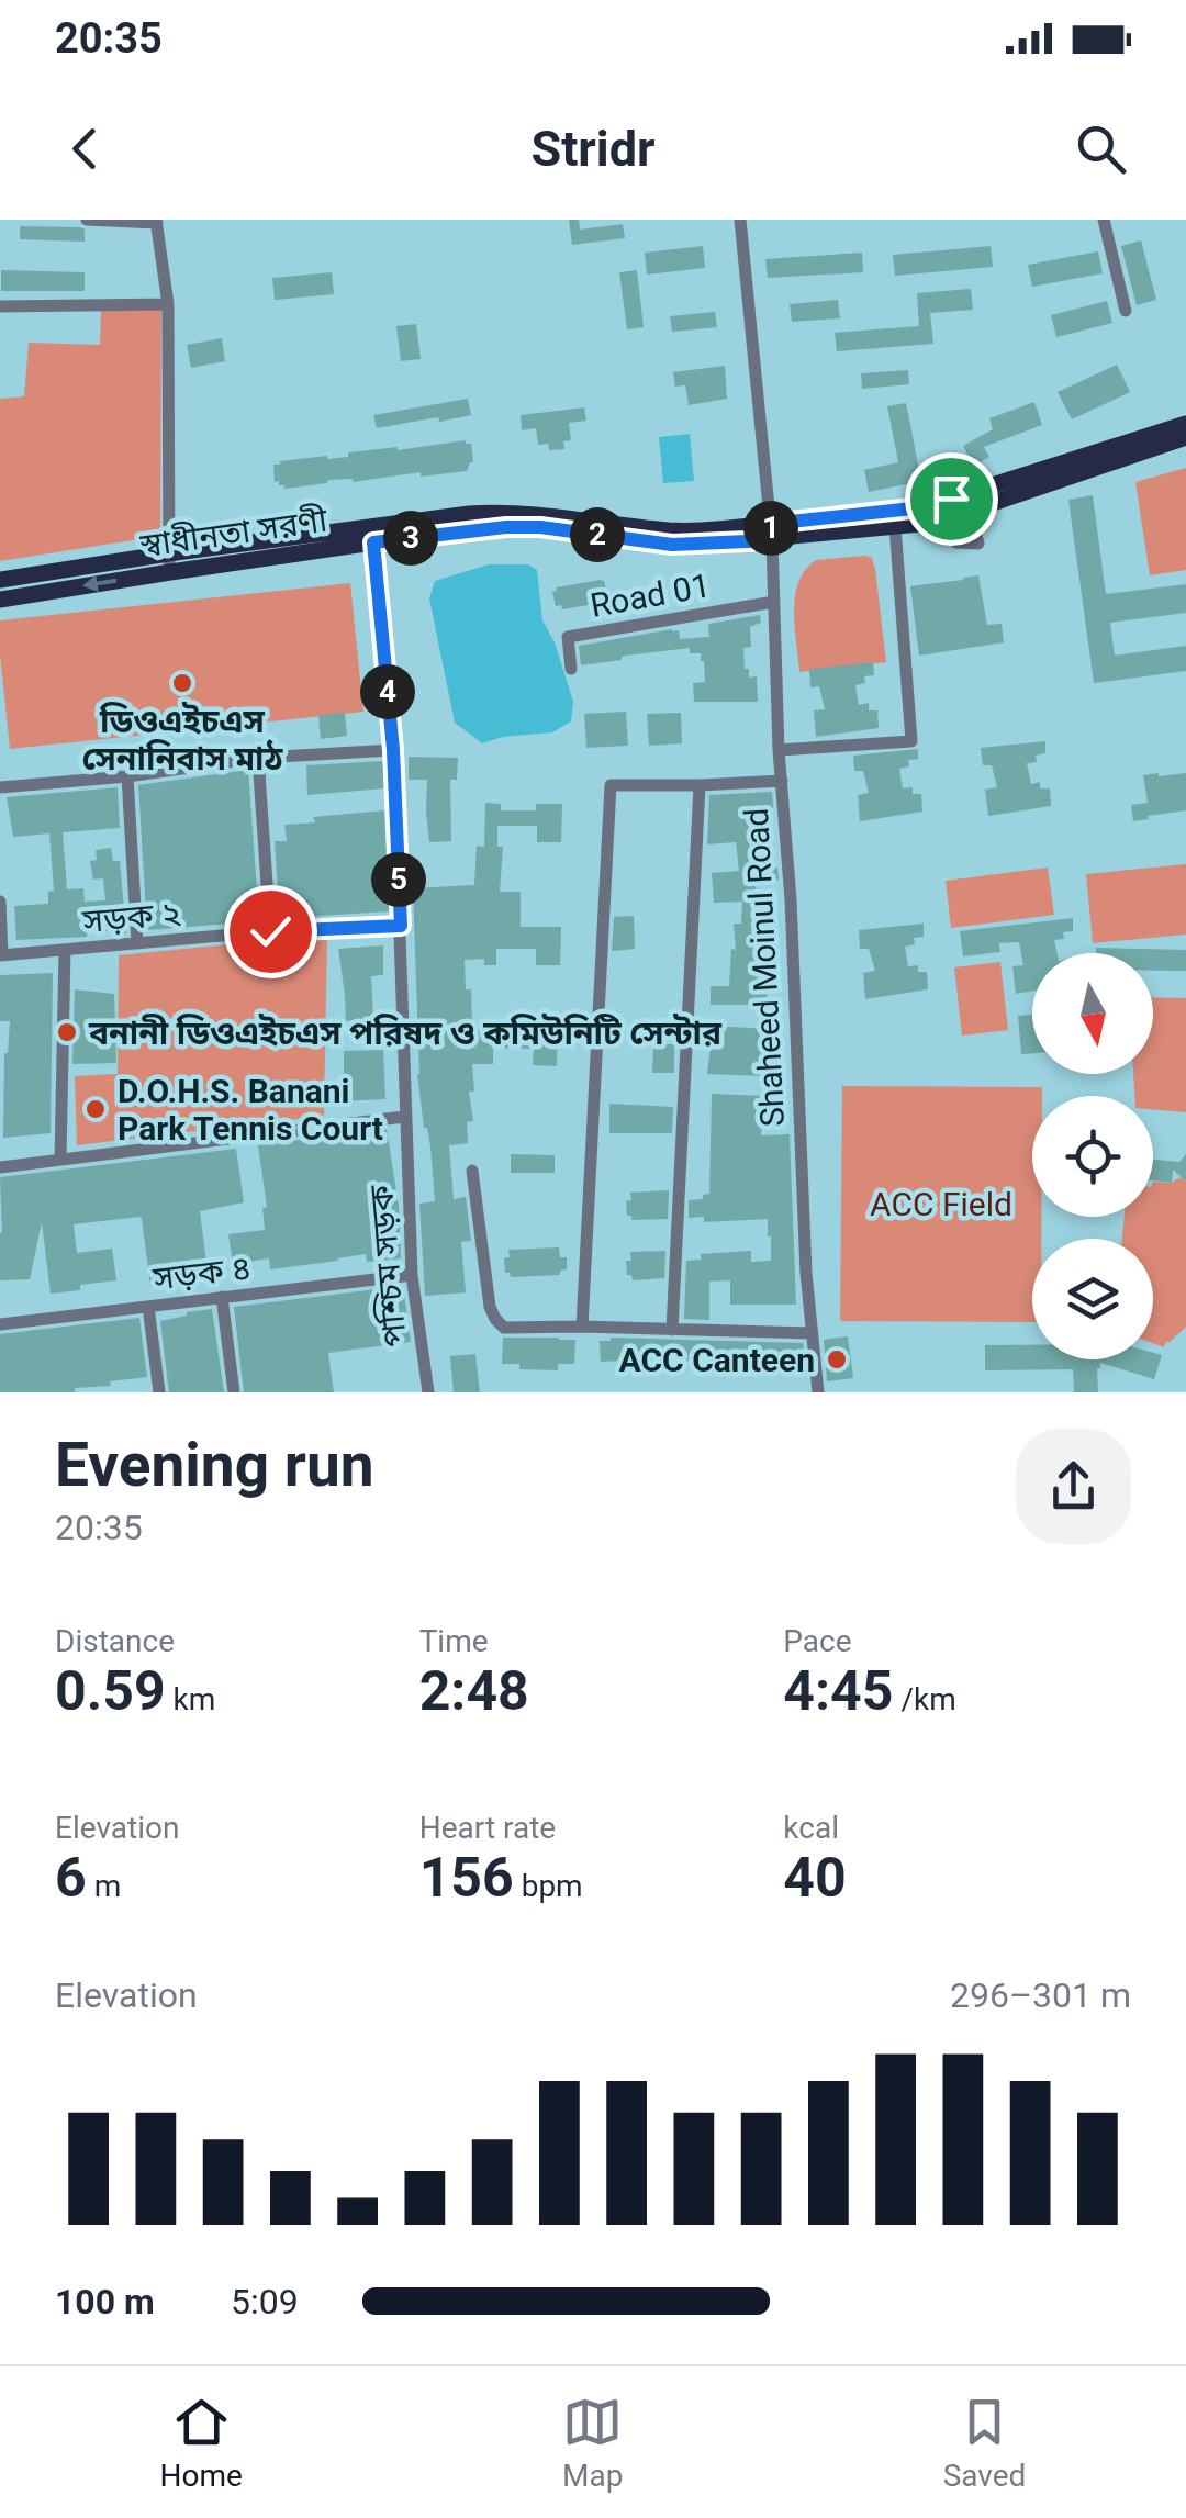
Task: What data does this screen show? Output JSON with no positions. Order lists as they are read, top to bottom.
{
  "streets": {
    "main road": ["স্বাধীনতা সরণী"],
    "street": [
      "Road 01",
      "সড়ক ২",
      "Shaheed Moinul Road",
      "পশ্চিম সড়ক",
      "সড়ক ৪"
    ]
  },
  "crossings": [
    ["স্বাধীনতা সরণী", "Shaheed Moinul Road"],
    ["স্বাধীনতা সরণী", "পশ্চিম সড়ক"],
    ["Road 01", "Shaheed Moinul Road"],
    ["সড়ক ২", "পশ্চিম সড়ক"],
    ["পশ্চিম সড়ক", "সড়ক ৪"]
  ],
  "parks": ["ACC Field"],
  "places": [
    "ডিওএইচএস সেনানিবাস মাঠ",
    "বনানী ডিওএইচএস পরিষদ ও কমিউনিটি সেন্টার",
    "D.O.H.S. Banani Park Tennis Court",
    "ACC Canteen"
  ],
  "north": "bottom",
  "page": {
    "status": "20:35",
    "header": "Stridr",
    "pins": [
      "1",
      "2",
      "3",
      "4",
      "5"
    ],
    "heading": ["Evening run", "20:35"],
    "stats": [
      ["Distance", "0.59 km"],
      ["Time", "2:48"],
      ["Pace", "4:45 /km"],
      ["Elevation", "6 m"],
      ["Heart rate", "156 bpm"],
      ["kcal", "40"]
    ],
    "chart": ["Elevation", "296–301 m"],
    "list": [
      {
        "name": "100 m",
        "note": "5:09"
      }
    ],
    "tabs": ["Home", "Map", "Saved"]
  }
}
